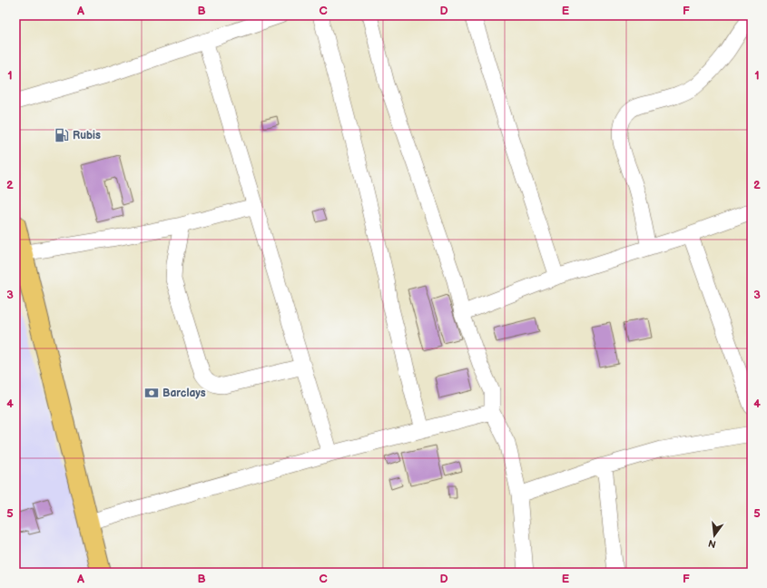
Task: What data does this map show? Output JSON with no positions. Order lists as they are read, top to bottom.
{
  "places": {
    "fuel station": ["Rubis"],
    "bank": ["Barclays"]
  },
  "north": "bottom",
  "grid": {
    "columns": [
      "A",
      "B",
      "C",
      "D",
      "E",
      "F"
    ],
    "rows": [
      "1",
      "2",
      "3",
      "4",
      "5"
    ]
  }
}
